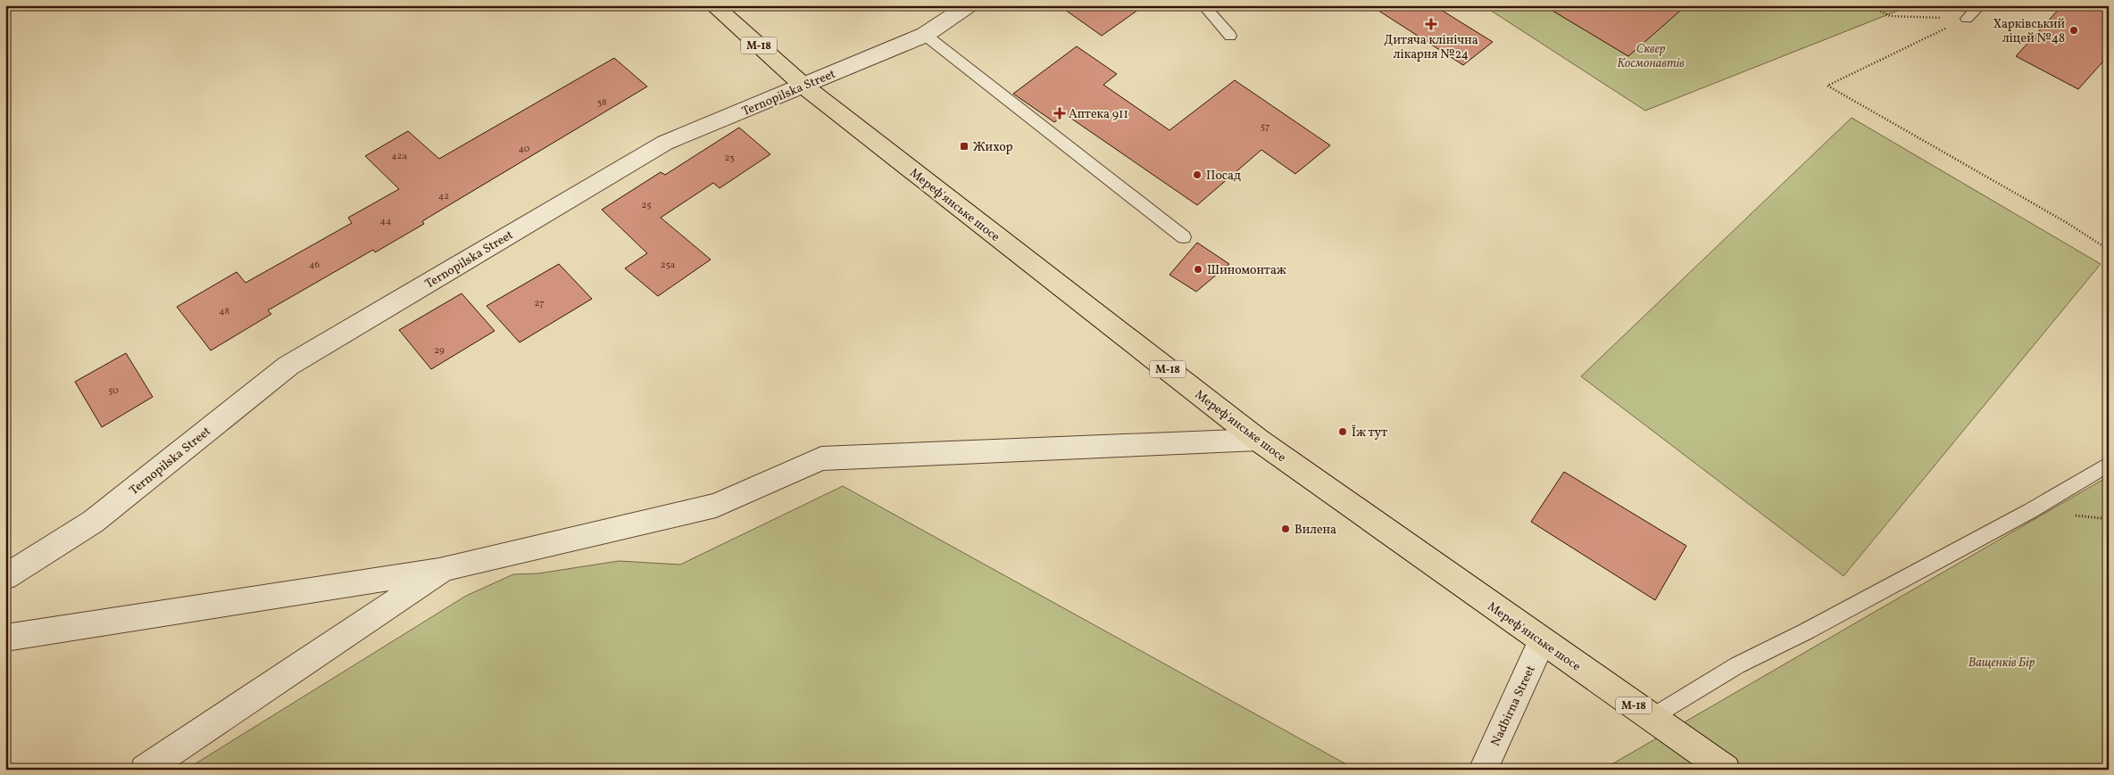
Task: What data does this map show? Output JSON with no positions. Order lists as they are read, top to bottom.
{
  "streets": {
    "highway": ["М-18", "Мереф'янське шосе"],
    "street": ["Ternopilska Street", "Nadbirna Street"]
  },
  "crossings": [
    ["Ternopilska Street", "Мереф'янське шосе"],
    ["Мереф'янське шосе", "Nadbirna Street"]
  ],
  "parks": ["Сквер Космонавтів", "Ващенків Бір"],
  "places": {
    "health": ["Дитяча клінічна лікарня №24", "Аптека 911"],
    "other": [
      "Харківський ліцей №48",
      "Посад",
      "Шиномонтаж",
      "Їж тут",
      "Вилена"
    ],
    "transit": ["Жихор"]
  },
  "house_numbers": [
    "38",
    "57",
    "40",
    "42а",
    "23",
    "42",
    "25",
    "44",
    "46",
    "25а",
    "27",
    "48",
    "29",
    "50"
  ]
}
